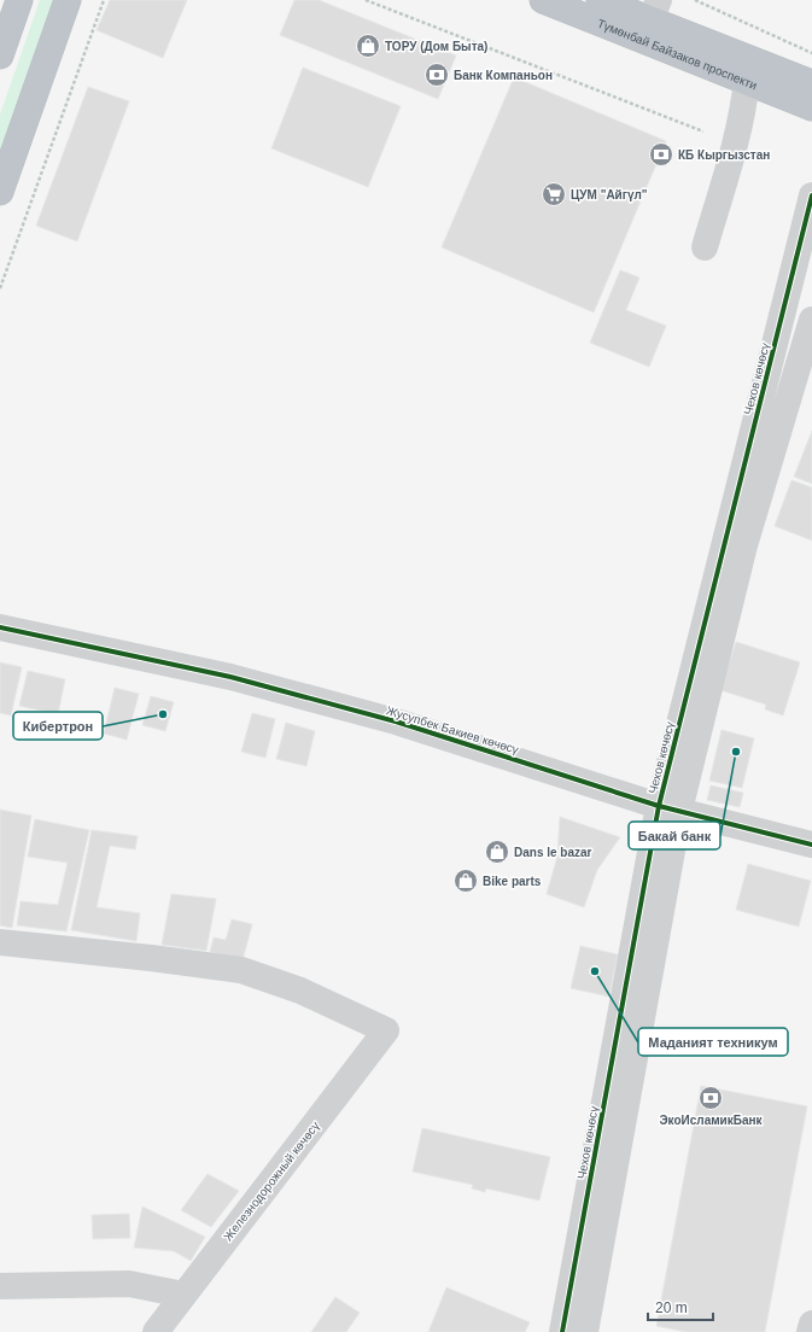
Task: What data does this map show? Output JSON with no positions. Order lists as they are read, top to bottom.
{
  "streets": {
    "highway": ["Түмөнбай Байзаков проспекти"],
    "street": ["Чехов көчөсү", "Жусупбек Бакиев көчөсү", "Железнодорожный көчөсү"]
  },
  "crossings": [
    ["Чехов көчөсү", "Жусупбек Бакиев көчөсү"]
  ],
  "places": {
    "shop": ["ТОРУ (Дом Быта)", "Dans le bazar", "Bike parts"],
    "bank": ["Банк Компаньон", "КБ Кыргызстан", "ЭкоИсламикБанк"],
    "supermarket": ["ЦУМ \"Айгүл\""],
    "other": ["Кибертрон", "Бакай банк", "Маданият техникум"]
  },
  "scale_bar": "20 m"
}
